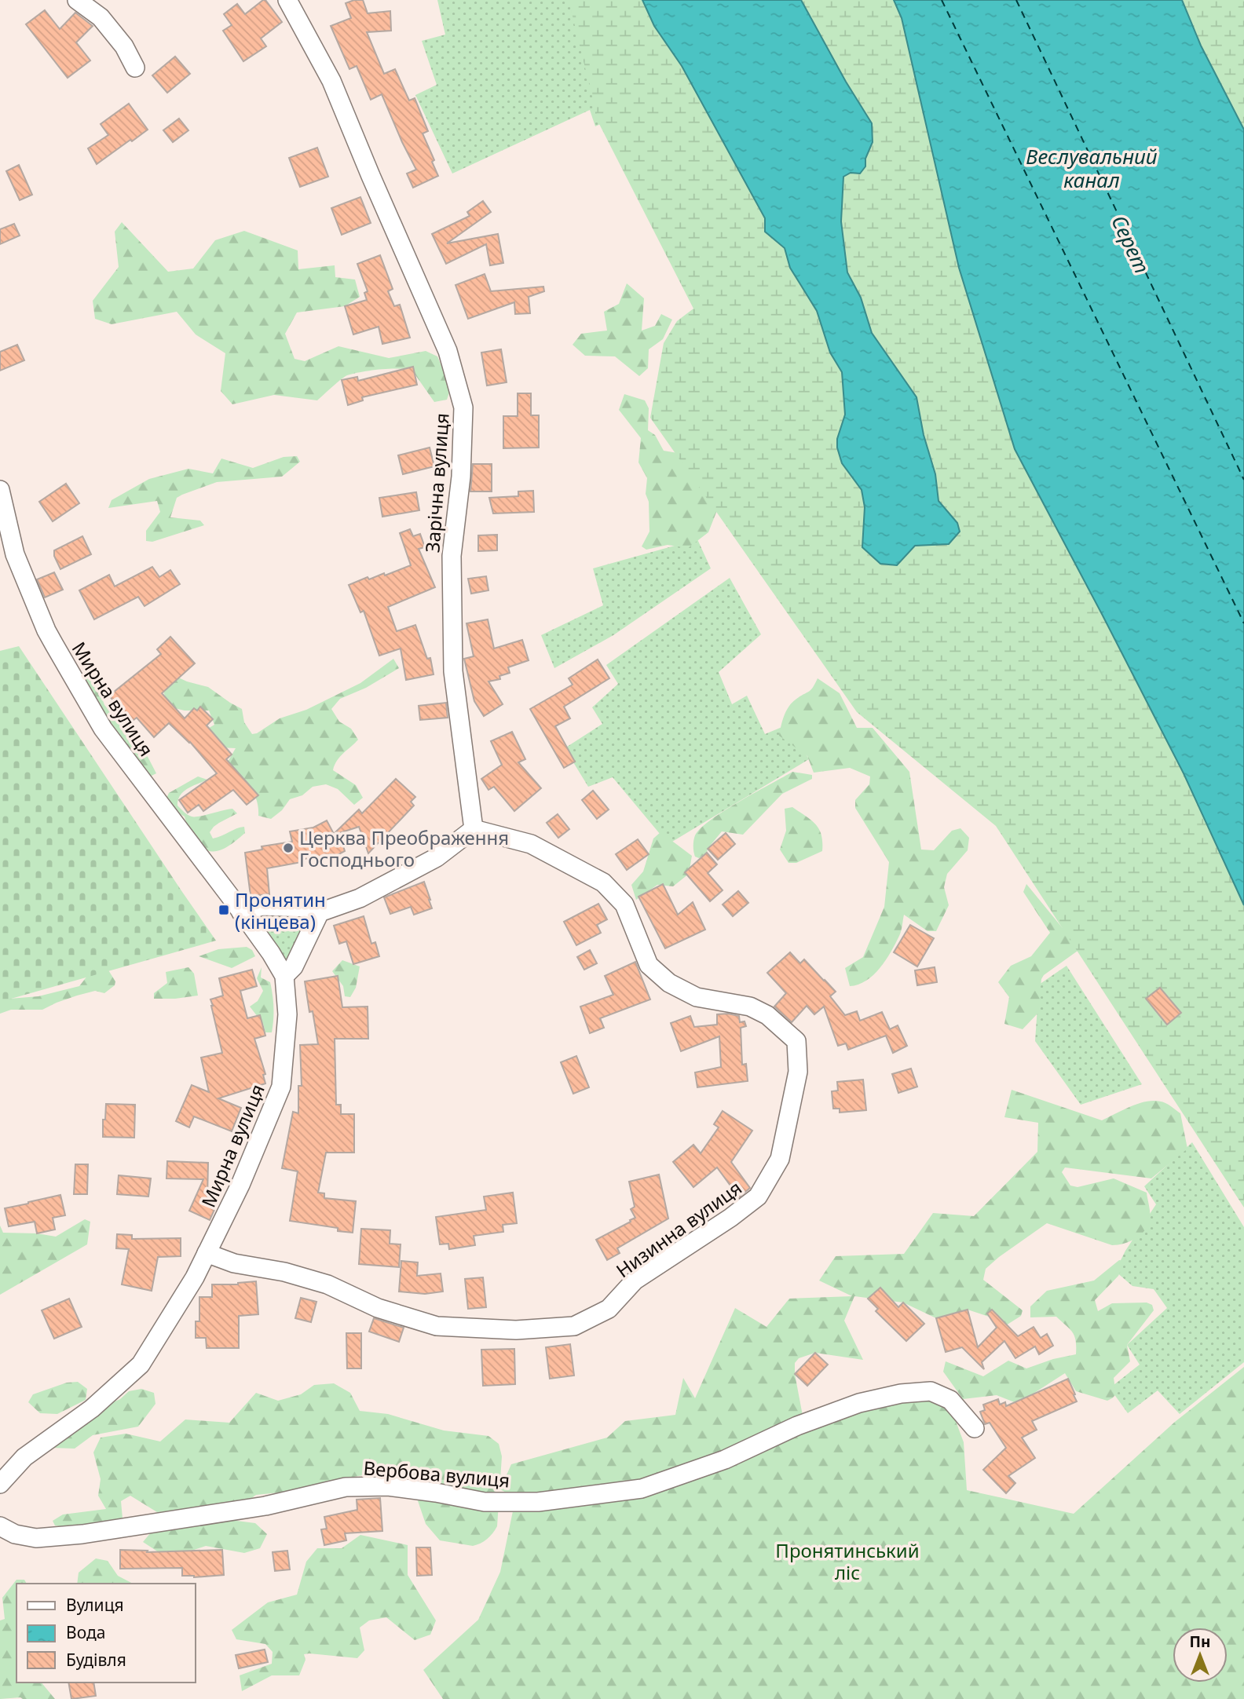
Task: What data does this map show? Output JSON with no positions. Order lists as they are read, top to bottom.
{
  "streets": {
    "street": [
      "Зарічна вулиця",
      "Мирна вулиця",
      "Низинна вулиця",
      "Вербова вулиця"
    ]
  },
  "crossings": [
    ["Зарічна вулиця", "Низинна вулиця"],
    ["Мирна вулиця", "Низинна вулиця"]
  ],
  "water": ["Веслувальний канал", "Серет"],
  "parks": ["Пронятинський ліс"],
  "places": {
    "other": ["Церква Преображення Господнього"],
    "transit": ["Пронятин (кінцева)"]
  },
  "legend": ["Вулиця", "Вода", "Будівля"],
  "north": "top"
}
